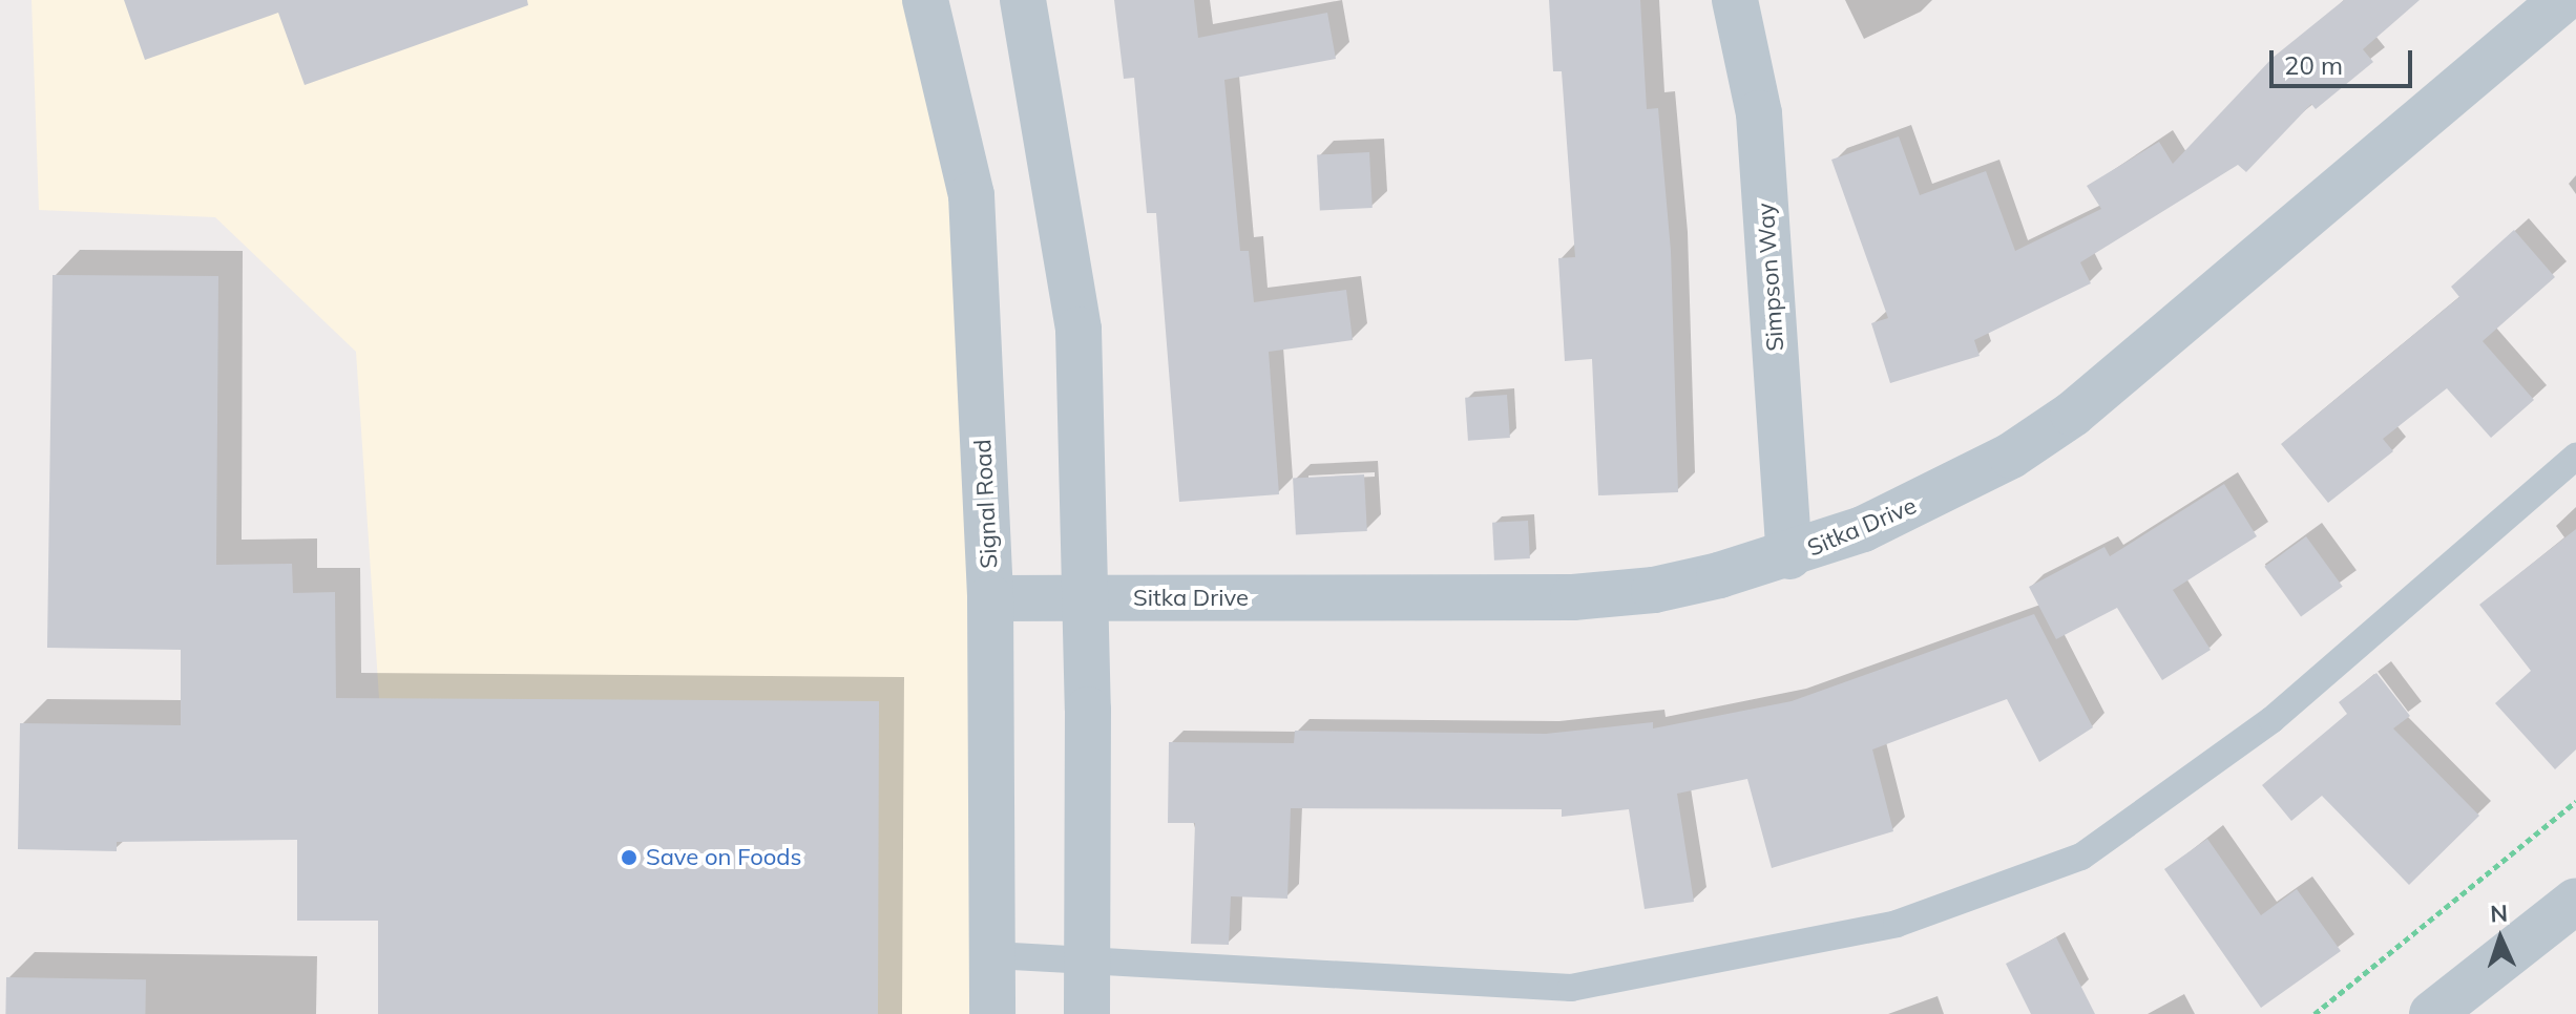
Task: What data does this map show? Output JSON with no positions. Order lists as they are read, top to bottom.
{
  "streets": {
    "street": ["Simpson Way", "Signal Road", "Sitka Drive"]
  },
  "crossings": [
    ["Simpson Way", "Sitka Drive"],
    ["Signal Road", "Sitka Drive"]
  ],
  "places": ["Save on Foods"],
  "scale_bar": "20 m",
  "north": "top"
}
